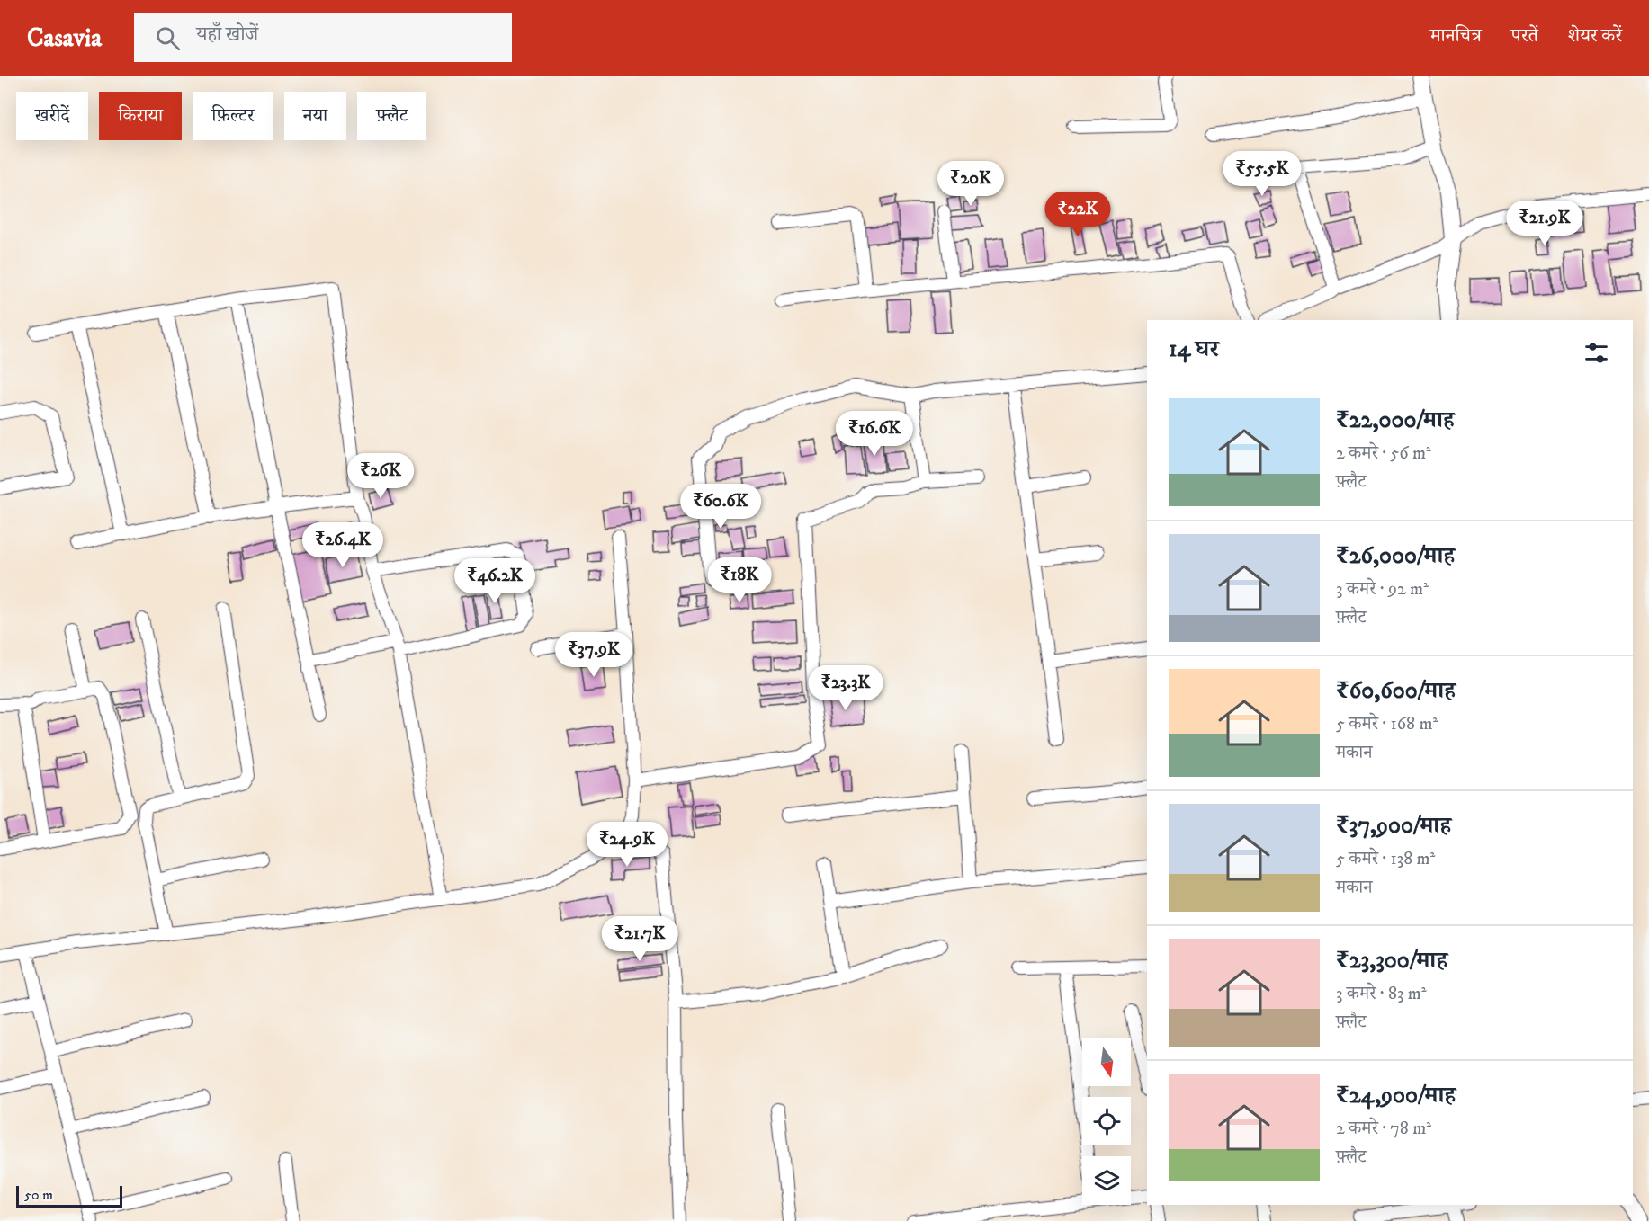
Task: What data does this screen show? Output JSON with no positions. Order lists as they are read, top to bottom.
{
  "scale_bar": "50 m",
  "north": "bottom",
  "page": {
    "header": "Casavia",
    "search": "यहाँ खोजें",
    "nav": ["मानचित्र", "परतें", "शेयर करें"],
    "chip": [
      "खरीदें",
      "किराया",
      "फ़िल्टर",
      "नया",
      "फ़्लैट"
    ],
    "price": [
      "₹55.5K",
      "₹20K",
      "₹22K",
      "₹21.9K",
      "₹16.6K",
      "₹26K",
      "₹60.6K",
      "₹26.4K",
      "₹18K",
      "₹46.2K",
      "₹37.9K",
      "₹23.3K",
      "₹24.9K",
      "₹21.7K"
    ],
    "heading": "14 घर",
    "list": [
      {
        "name": "₹22,000/माह",
        "note": "2 कमरे · 56 m² · फ़्लैट"
      },
      {
        "name": "₹26,000/माह",
        "note": "3 कमरे · 92 m² · फ़्लैट"
      },
      {
        "name": "₹60,600/माह",
        "note": "5 कमरे · 168 m² · मकान"
      },
      {
        "name": "₹37,900/माह",
        "note": "5 कमरे · 138 m² · मकान"
      },
      {
        "name": "₹23,300/माह",
        "note": "3 कमरे · 83 m² · फ़्लैट"
      },
      {
        "name": "₹24,900/माह",
        "note": "2 कमरे · 78 m² · फ़्लैट"
      }
    ],
    "scale": "50 m"
  }
}
